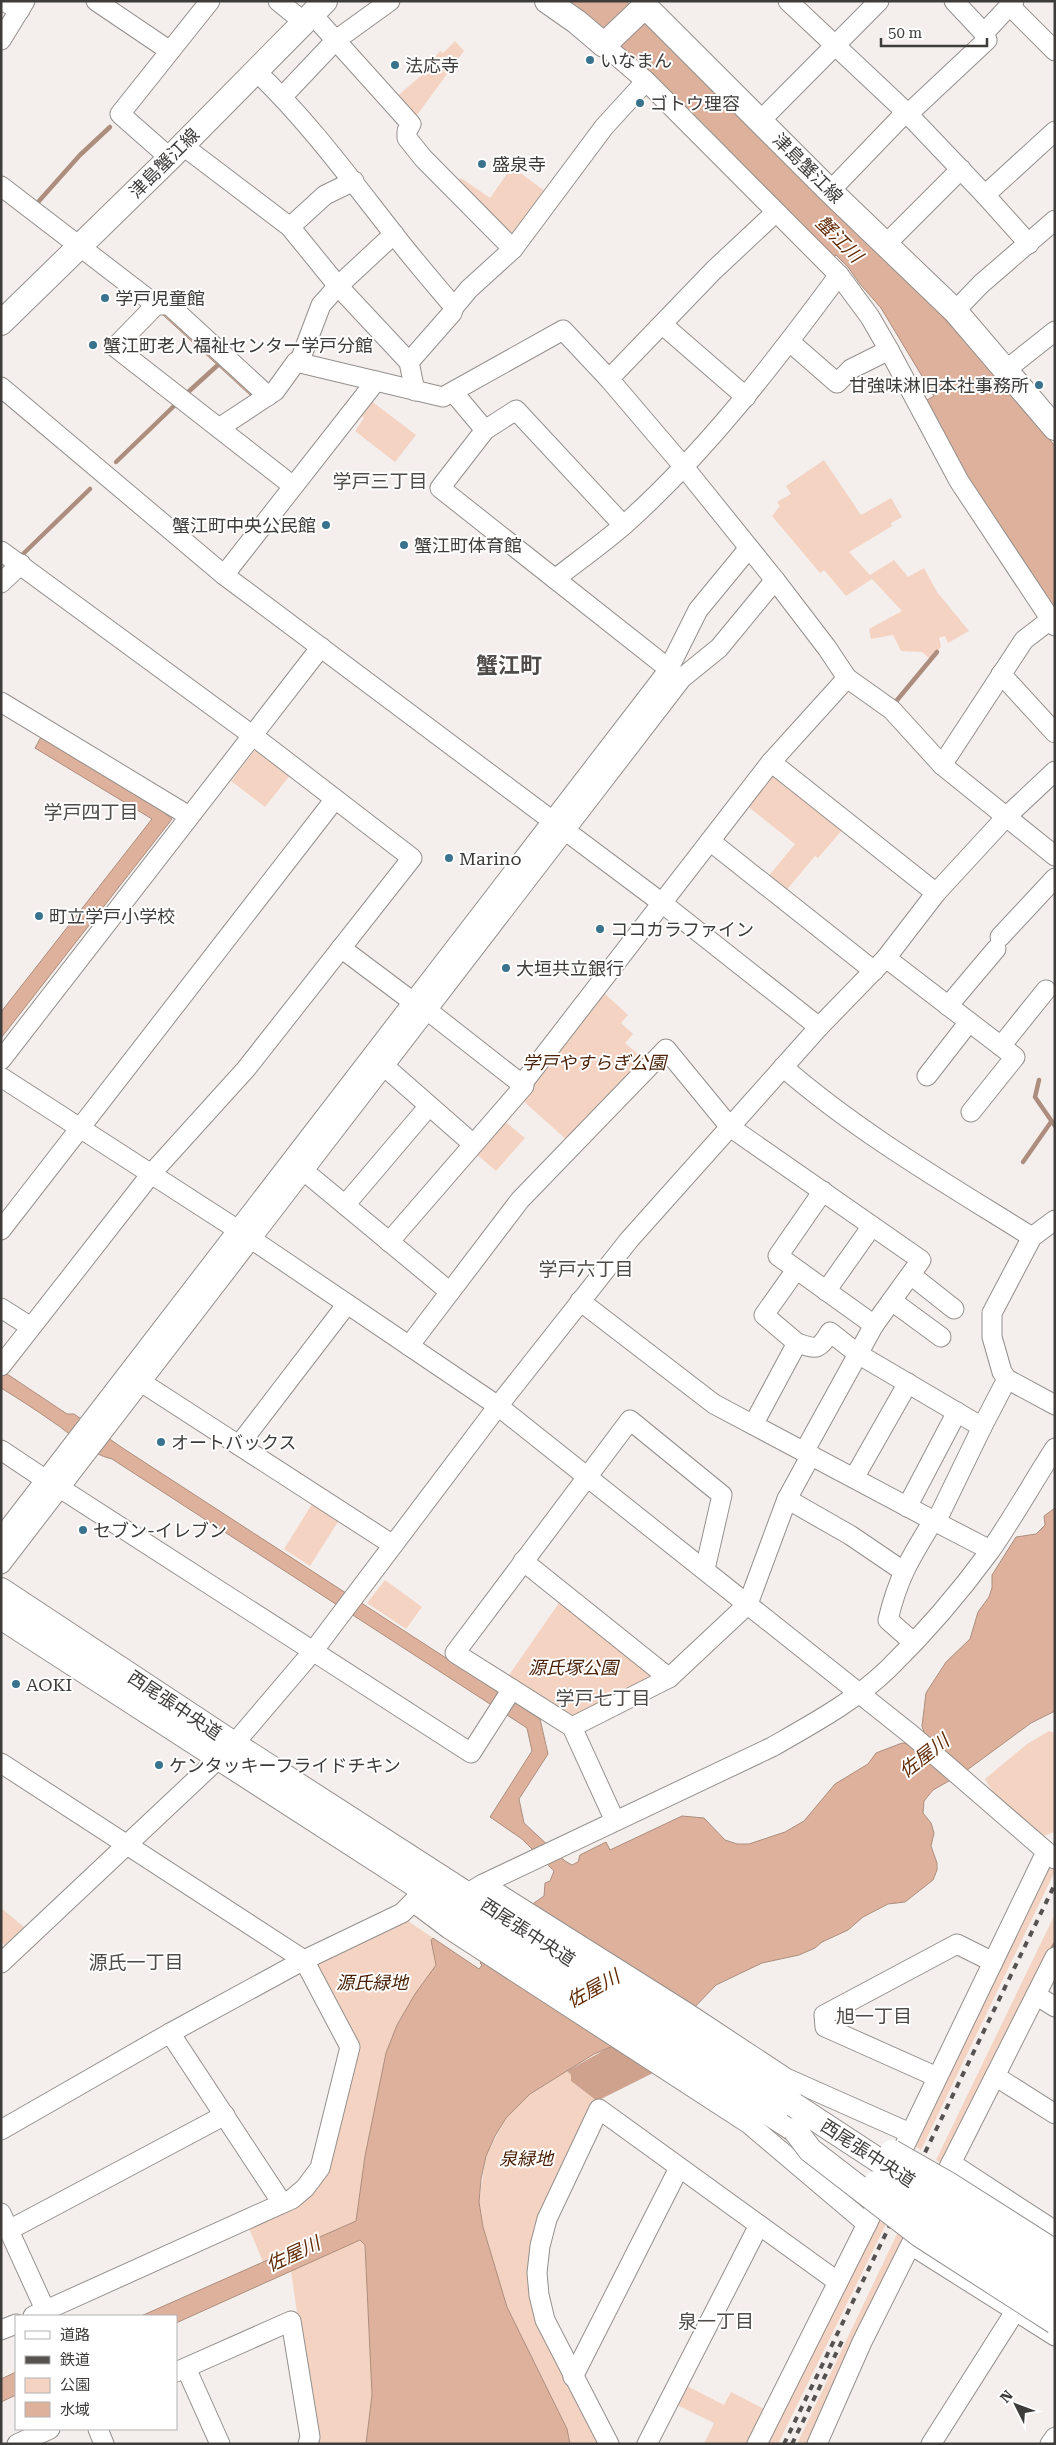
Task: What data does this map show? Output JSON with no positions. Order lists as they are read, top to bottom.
{
  "streets": {
    "main road": ["津島蟹江線", "西尾張中央道"]
  },
  "districts": [
    "学戸三丁目",
    "蟹江町",
    "学戸四丁目",
    "学戸六丁目",
    "学戸七丁目",
    "源氏一丁目",
    "旭一丁目",
    "泉一丁目"
  ],
  "water": ["蟹江川", "佐屋川"],
  "parks": [
    "学戸やすらぎ公園",
    "源氏塚公園",
    "源氏緑地",
    "泉緑地"
  ],
  "places": [
    "いなまん",
    "法応寺",
    "ゴトウ理容",
    "盛泉寺",
    "学戸児童館",
    "蟹江町老人福祉センター学戸分館",
    "甘強味淋旧本社事務所",
    "蟹江町中央公民館",
    "蟹江町体育館",
    "Marino",
    "町立学戸小学校",
    "ココカラファイン",
    "大垣共立銀行",
    "オートバックス",
    "セブン-イレブン",
    "AOKI",
    "ケンタッキーフライドチキン"
  ],
  "legend": [
    "道路",
    "鉄道",
    "公園",
    "水域"
  ],
  "scale_bar": "50 m",
  "north": "top left"
}
